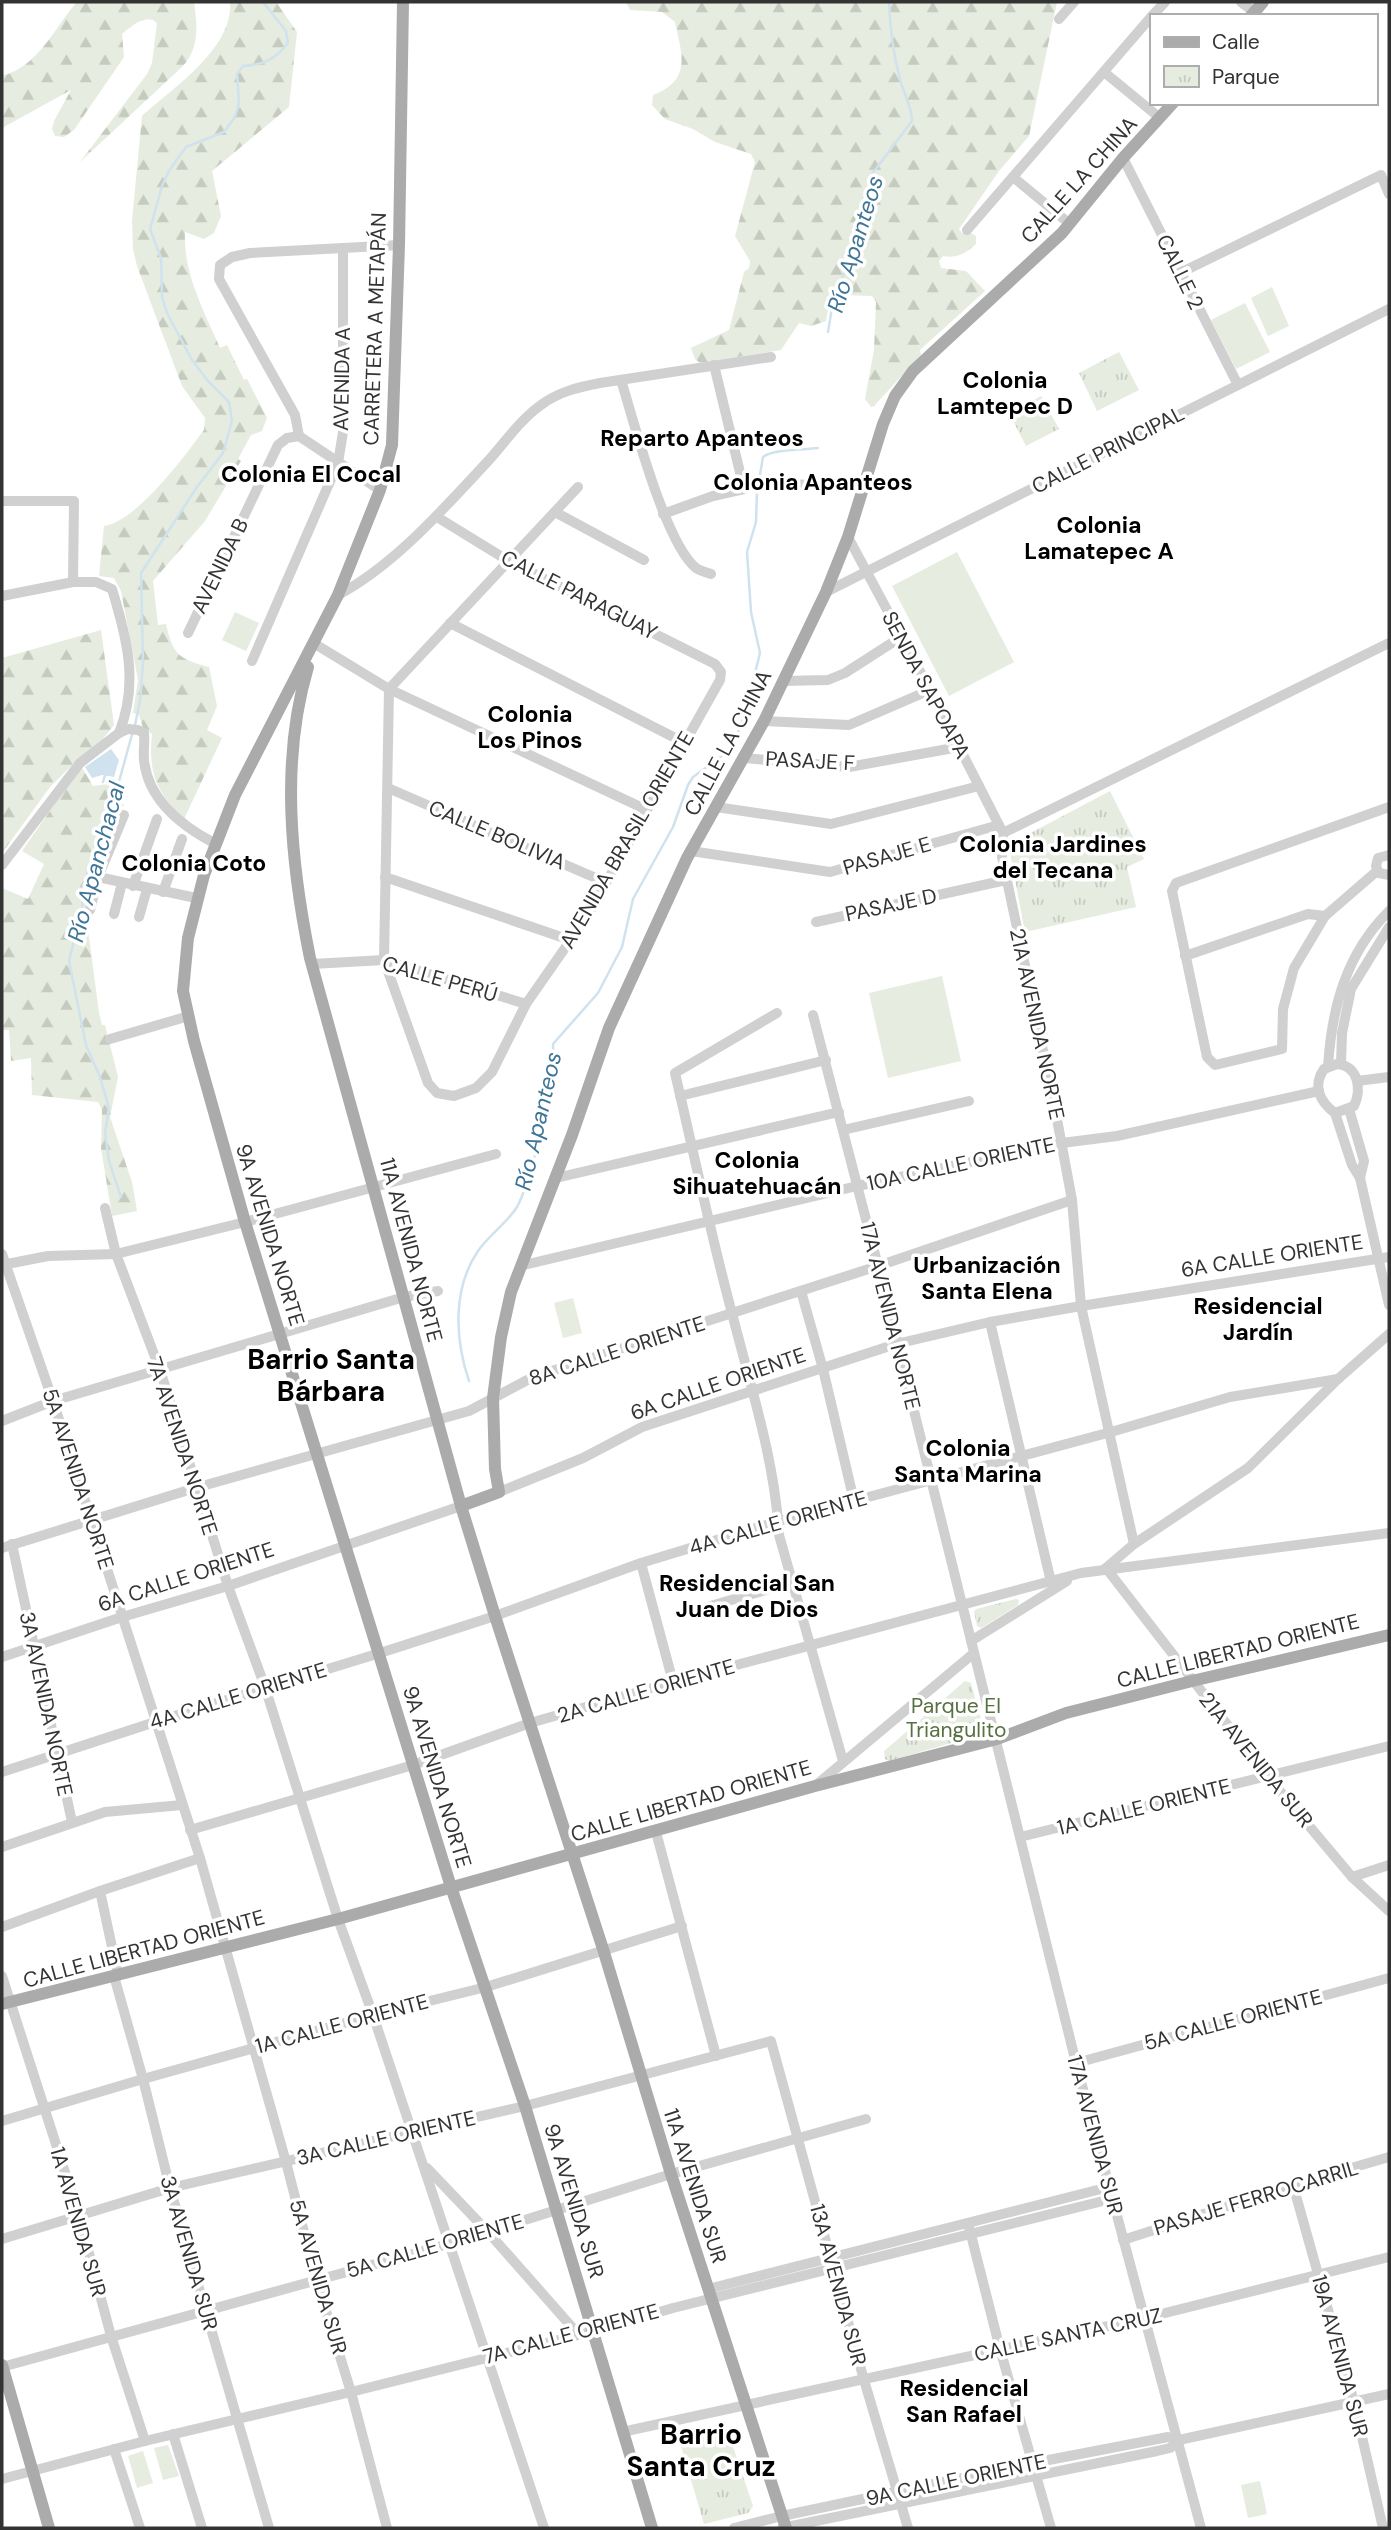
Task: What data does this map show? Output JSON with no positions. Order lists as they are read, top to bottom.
{
  "streets": {
    "main road": [
      "CALLE LA CHINA",
      "CARRETERA A METAPÁN",
      "9A AVENIDA NORTE",
      "11A AVENIDA NORTE",
      "6A CALLE ORIENTE",
      "CALLE LIBERTAD ORIENTE",
      "11A AVENIDA SUR",
      "9A AVENIDA SUR"
    ],
    "street": [
      "CALLE 2",
      "AVENIDA A",
      "CALLE PRINCIPAL",
      "AVENIDA B",
      "CALLE PARAGUAY",
      "SENDA SAPOAPA",
      "PASAJE F",
      "CALLE BOLIVIA",
      "AVENIDA BRASIL ORIENTE",
      "PASAJE E",
      "PASAJE D",
      "CALLE PERÚ",
      "21A AVENIDA NORTE",
      "10A CALLE ORIENTE",
      "17A AVENIDA NORTE",
      "8A CALLE ORIENTE",
      "7A AVENIDA NORTE",
      "5A AVENIDA NORTE",
      "4A CALLE ORIENTE",
      "2A CALLE ORIENTE",
      "3A AVENIDA NORTE",
      "21A AVENIDA SUR",
      "1A CALLE ORIENTE",
      "5A CALLE ORIENTE",
      "17A AVENIDA SUR",
      "3A CALLE ORIENTE",
      "PASAJE FERROCARRIL",
      "1A AVENIDA SUR",
      "3A AVENIDA SUR",
      "5A AVENIDA SUR",
      "13A AVENIDA SUR",
      "7A CALLE ORIENTE",
      "CALLE SANTA CRUZ",
      "19A AVENIDA SUR",
      "9A CALLE ORIENTE"
    ]
  },
  "crossings": [
    ["CALLE LA CHINA", "CALLE 2"],
    ["CALLE LA CHINA", "CALLE PRINCIPAL"],
    ["CALLE LA CHINA", "SENDA SAPOAPA"],
    ["CALLE LA CHINA", "PASAJE F"],
    ["CALLE LA CHINA", "PASAJE E"],
    ["CALLE LA CHINA", "10A CALLE ORIENTE"],
    ["CALLE LA CHINA", "6A CALLE ORIENTE"],
    ["CALLE LA CHINA", "8A CALLE ORIENTE"],
    ["CALLE 2", "CALLE PRINCIPAL"],
    ["CARRETERA A METAPÁN", "9A AVENIDA NORTE"],
    ["CARRETERA A METAPÁN", "11A AVENIDA NORTE"],
    ["CALLE PRINCIPAL", "SENDA SAPOAPA"],
    ["CALLE PARAGUAY", "AVENIDA BRASIL ORIENTE"],
    ["SENDA SAPOAPA", "PASAJE F"],
    ["SENDA SAPOAPA", "PASAJE E"],
    ["SENDA SAPOAPA", "21A AVENIDA NORTE"],
    ["CALLE BOLIVIA", "AVENIDA BRASIL ORIENTE"],
    ["AVENIDA BRASIL ORIENTE", "CALLE PERÚ"],
    ["PASAJE E", "21A AVENIDA NORTE"],
    ["PASAJE D", "21A AVENIDA NORTE"],
    ["CALLE PERÚ", "11A AVENIDA NORTE"],
    ["21A AVENIDA NORTE", "10A CALLE ORIENTE"],
    ["21A AVENIDA NORTE", "6A CALLE ORIENTE"],
    ["21A AVENIDA NORTE", "8A CALLE ORIENTE"],
    ["21A AVENIDA NORTE", "4A CALLE ORIENTE"],
    ["10A CALLE ORIENTE", "17A AVENIDA NORTE"],
    ["9A AVENIDA NORTE", "11A AVENIDA NORTE"],
    ["9A AVENIDA NORTE", "6A CALLE ORIENTE"],
    ["9A AVENIDA NORTE", "8A CALLE ORIENTE"],
    ["9A AVENIDA NORTE", "4A CALLE ORIENTE"],
    ["9A AVENIDA NORTE", "CALLE LIBERTAD ORIENTE"],
    ["9A AVENIDA NORTE", "2A CALLE ORIENTE"],
    ["9A AVENIDA NORTE", "9A AVENIDA SUR"],
    ["11A AVENIDA NORTE", "6A CALLE ORIENTE"],
    ["11A AVENIDA NORTE", "8A CALLE ORIENTE"],
    ["11A AVENIDA NORTE", "4A CALLE ORIENTE"],
    ["11A AVENIDA NORTE", "CALLE LIBERTAD ORIENTE"],
    ["11A AVENIDA NORTE", "2A CALLE ORIENTE"],
    ["11A AVENIDA NORTE", "11A AVENIDA SUR"],
    ["6A CALLE ORIENTE", "17A AVENIDA NORTE"],
    ["6A CALLE ORIENTE", "7A AVENIDA NORTE"],
    ["6A CALLE ORIENTE", "5A AVENIDA NORTE"],
    ["6A CALLE ORIENTE", "3A AVENIDA NORTE"],
    ["17A AVENIDA NORTE", "8A CALLE ORIENTE"],
    ["17A AVENIDA NORTE", "4A CALLE ORIENTE"],
    ["17A AVENIDA NORTE", "CALLE LIBERTAD ORIENTE"],
    ["17A AVENIDA NORTE", "2A CALLE ORIENTE"],
    ["17A AVENIDA NORTE", "17A AVENIDA SUR"],
    ["8A CALLE ORIENTE", "7A AVENIDA NORTE"],
    ["8A CALLE ORIENTE", "5A AVENIDA NORTE"],
    ["8A CALLE ORIENTE", "3A AVENIDA NORTE"],
    ["7A AVENIDA NORTE", "4A CALLE ORIENTE"],
    ["7A AVENIDA NORTE", "CALLE LIBERTAD ORIENTE"],
    ["7A AVENIDA NORTE", "2A CALLE ORIENTE"],
    ["7A AVENIDA NORTE", "1A CALLE ORIENTE"],
    ["7A AVENIDA NORTE", "5A CALLE ORIENTE"],
    ["7A AVENIDA NORTE", "3A CALLE ORIENTE"],
    ["7A AVENIDA NORTE", "7A CALLE ORIENTE"],
    ["5A AVENIDA NORTE", "4A CALLE ORIENTE"],
    ["5A AVENIDA NORTE", "CALLE LIBERTAD ORIENTE"],
    ["5A AVENIDA NORTE", "2A CALLE ORIENTE"],
    ["5A AVENIDA NORTE", "5A AVENIDA SUR"],
    ["4A CALLE ORIENTE", "3A AVENIDA NORTE"],
    ["CALLE LIBERTAD ORIENTE", "21A AVENIDA SUR"],
    ["CALLE LIBERTAD ORIENTE", "17A AVENIDA SUR"],
    ["CALLE LIBERTAD ORIENTE", "11A AVENIDA SUR"],
    ["CALLE LIBERTAD ORIENTE", "9A AVENIDA SUR"],
    ["CALLE LIBERTAD ORIENTE", "1A AVENIDA SUR"],
    ["CALLE LIBERTAD ORIENTE", "3A AVENIDA SUR"],
    ["CALLE LIBERTAD ORIENTE", "5A AVENIDA SUR"],
    ["2A CALLE ORIENTE", "21A AVENIDA SUR"],
    ["21A AVENIDA SUR", "1A CALLE ORIENTE"],
    ["1A CALLE ORIENTE", "17A AVENIDA SUR"],
    ["1A CALLE ORIENTE", "11A AVENIDA SUR"],
    ["1A CALLE ORIENTE", "9A AVENIDA SUR"],
    ["1A CALLE ORIENTE", "1A AVENIDA SUR"],
    ["1A CALLE ORIENTE", "3A AVENIDA SUR"],
    ["1A CALLE ORIENTE", "5A AVENIDA SUR"],
    ["5A CALLE ORIENTE", "17A AVENIDA SUR"],
    ["5A CALLE ORIENTE", "11A AVENIDA SUR"],
    ["5A CALLE ORIENTE", "9A AVENIDA SUR"],
    ["5A CALLE ORIENTE", "1A AVENIDA SUR"],
    ["5A CALLE ORIENTE", "3A AVENIDA SUR"],
    ["5A CALLE ORIENTE", "5A AVENIDA SUR"],
    ["5A CALLE ORIENTE", "13A AVENIDA SUR"],
    ["17A AVENIDA SUR", "PASAJE FERROCARRIL"],
    ["17A AVENIDA SUR", "7A CALLE ORIENTE"],
    ["17A AVENIDA SUR", "CALLE SANTA CRUZ"],
    ["17A AVENIDA SUR", "9A CALLE ORIENTE"],
    ["3A CALLE ORIENTE", "11A AVENIDA SUR"],
    ["3A CALLE ORIENTE", "9A AVENIDA SUR"],
    ["3A CALLE ORIENTE", "1A AVENIDA SUR"],
    ["3A CALLE ORIENTE", "3A AVENIDA SUR"],
    ["3A CALLE ORIENTE", "5A AVENIDA SUR"],
    ["3A CALLE ORIENTE", "13A AVENIDA SUR"],
    ["11A AVENIDA SUR", "7A CALLE ORIENTE"],
    ["11A AVENIDA SUR", "CALLE SANTA CRUZ"],
    ["11A AVENIDA SUR", "9A CALLE ORIENTE"],
    ["PASAJE FERROCARRIL", "19A AVENIDA SUR"],
    ["9A AVENIDA SUR", "7A CALLE ORIENTE"],
    ["9A AVENIDA SUR", "CALLE SANTA CRUZ"],
    ["1A AVENIDA SUR", "7A CALLE ORIENTE"],
    ["3A AVENIDA SUR", "7A CALLE ORIENTE"],
    ["5A AVENIDA SUR", "7A CALLE ORIENTE"],
    ["13A AVENIDA SUR", "7A CALLE ORIENTE"],
    ["13A AVENIDA SUR", "CALLE SANTA CRUZ"],
    ["13A AVENIDA SUR", "9A CALLE ORIENTE"],
    ["CALLE SANTA CRUZ", "19A AVENIDA SUR"],
    ["19A AVENIDA SUR", "9A CALLE ORIENTE"]
  ],
  "districts": [
    "Colonia Lamtepec D",
    "Reparto Apanteos",
    "Colonia El Cocal",
    "Colonia Apanteos",
    "Colonia Lamatepec A",
    "Colonia Los Pinos",
    "Colonia Jardines del Tecana",
    "Colonia Coto",
    "Colonia Sihuatehuacán",
    "Urbanización Santa Elena",
    "Residencial Jardín",
    "Barrio Santa Bárbara",
    "Colonia Santa Marina",
    "Residencial San Juan de Dios",
    "Residencial San Rafael",
    "Barrio Santa Cruz"
  ],
  "water": ["Río Apanteos", "Río Apanchacal"],
  "parks": ["Parque El Triangulito"],
  "legend": ["Calle", "Parque"]
}
